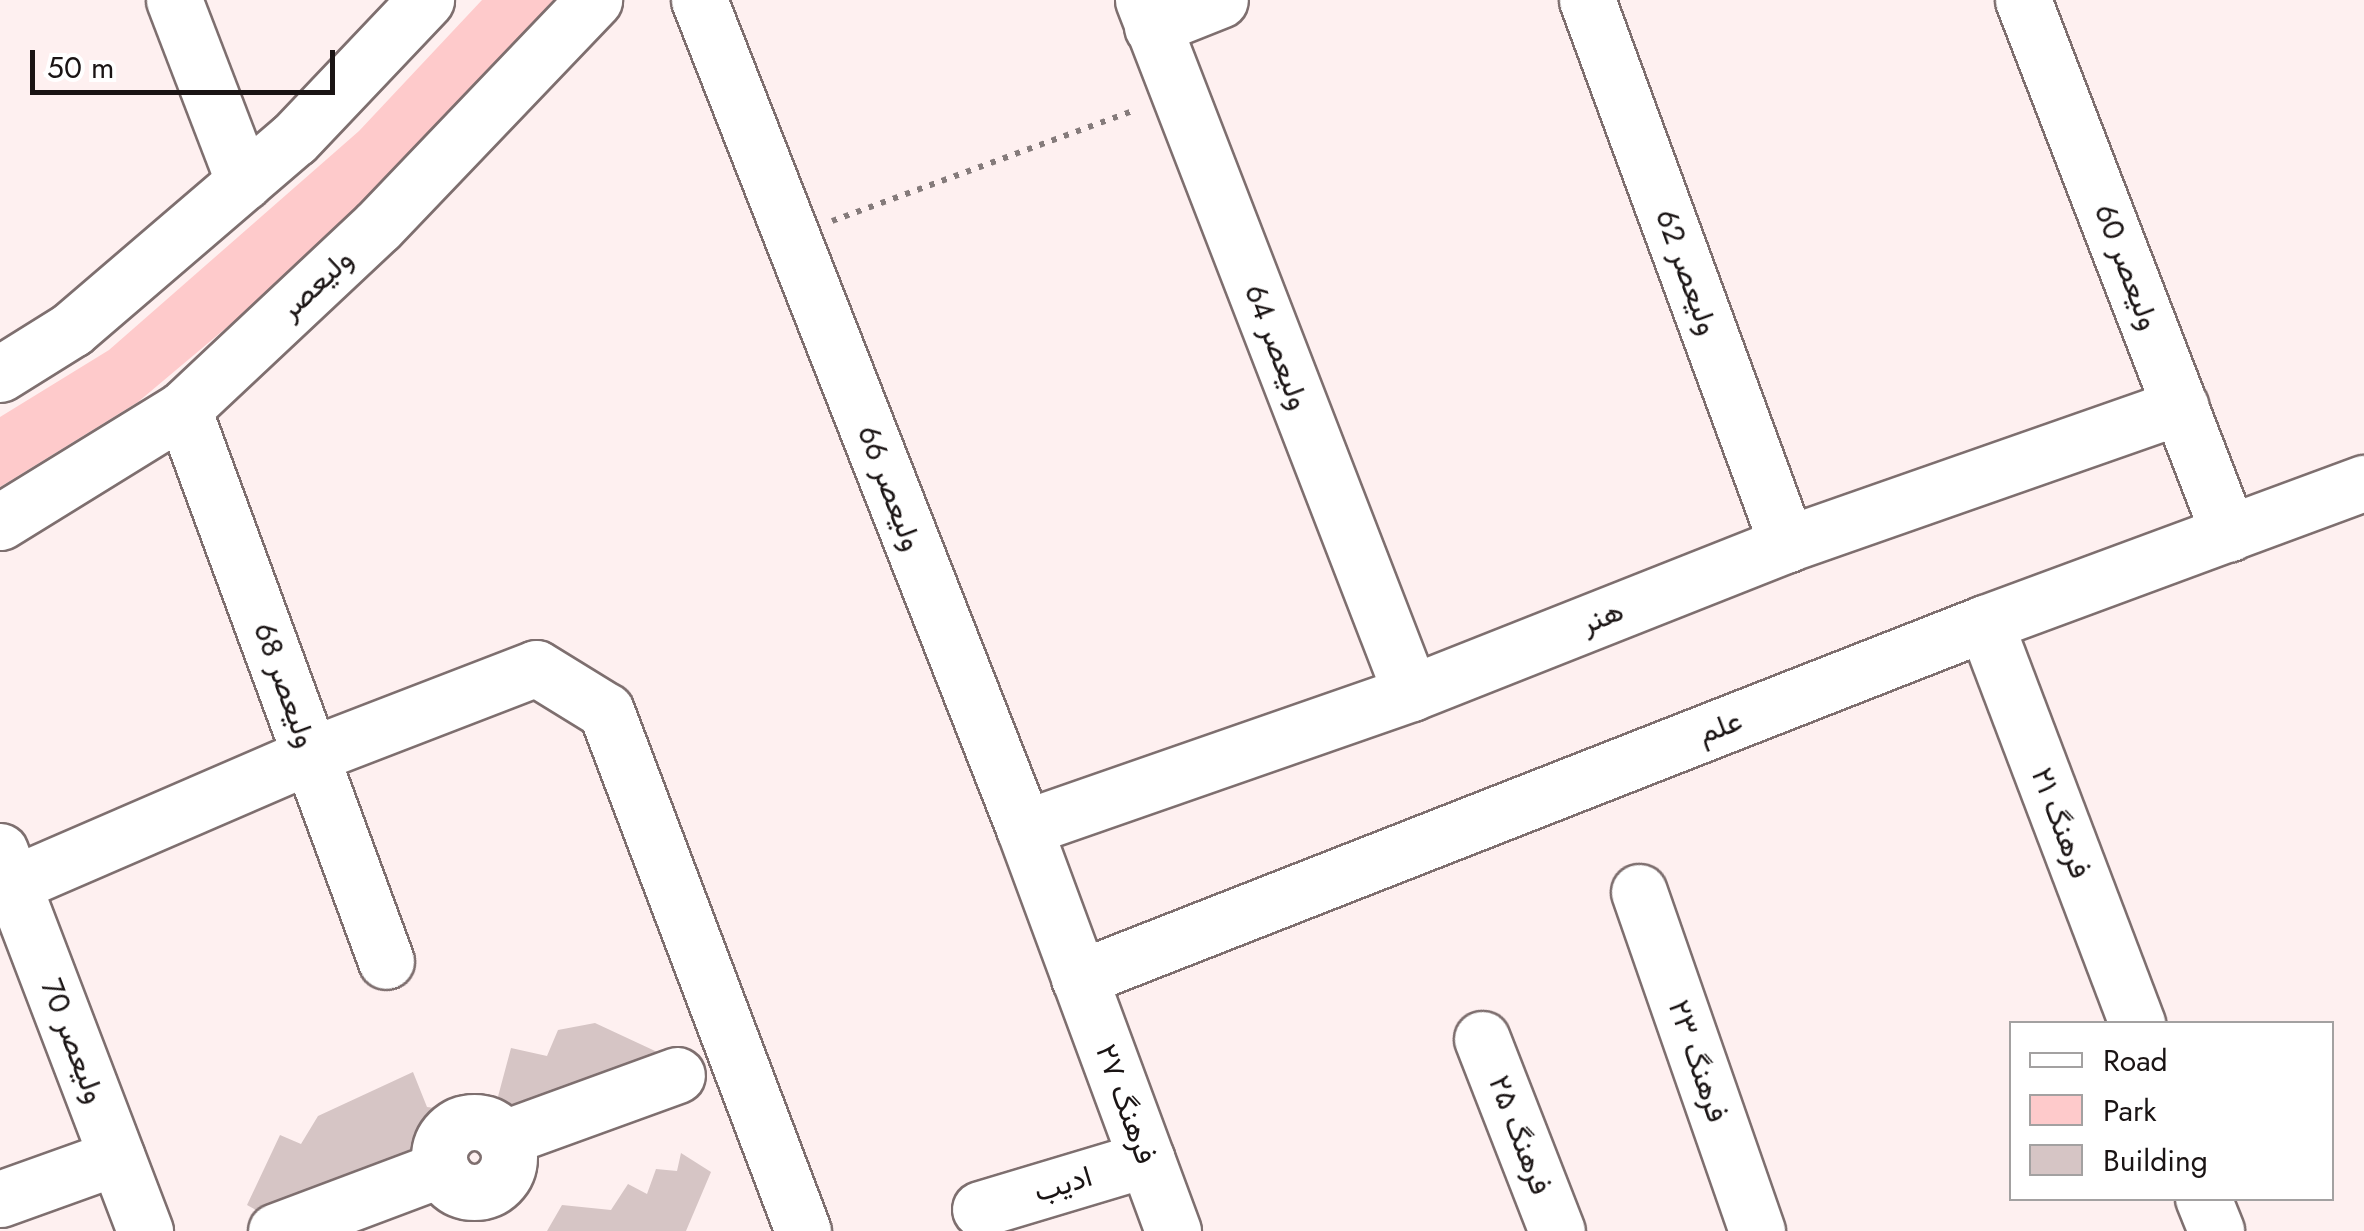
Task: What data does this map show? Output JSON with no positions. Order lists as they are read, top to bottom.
{
  "streets": {
    "street": [
      "ولیعصر 60",
      "ولیعصر 62",
      "ولیعصر",
      "ولیعصر 64",
      "ولیعصر 66",
      "هنر",
      "ولیعصر 68",
      "علم",
      "فرهنگ ۲۱",
      "ولیعصر 70",
      "فرهنگ ۲۳",
      "فرهنگ ۲۷",
      "فرهنگ ۲۵",
      "ادیب"
    ]
  },
  "crossings": [
    ["ولیعصر 60", "هنر"],
    ["ولیعصر 60", "علم"],
    ["ولیعصر 62", "هنر"],
    ["ولیعصر", "ولیعصر 68"],
    ["ولیعصر 64", "هنر"],
    ["ولیعصر 66", "هنر"],
    ["ولیعصر 66", "علم"],
    ["ولیعصر 66", "فرهنگ ۲۷"],
    ["علم", "فرهنگ ۲۱"],
    ["علم", "فرهنگ ۲۷"],
    ["فرهنگ ۲۷", "ادیب"]
  ],
  "legend": ["Road", "Park", "Building"],
  "scale_bar": "50 m"
}
